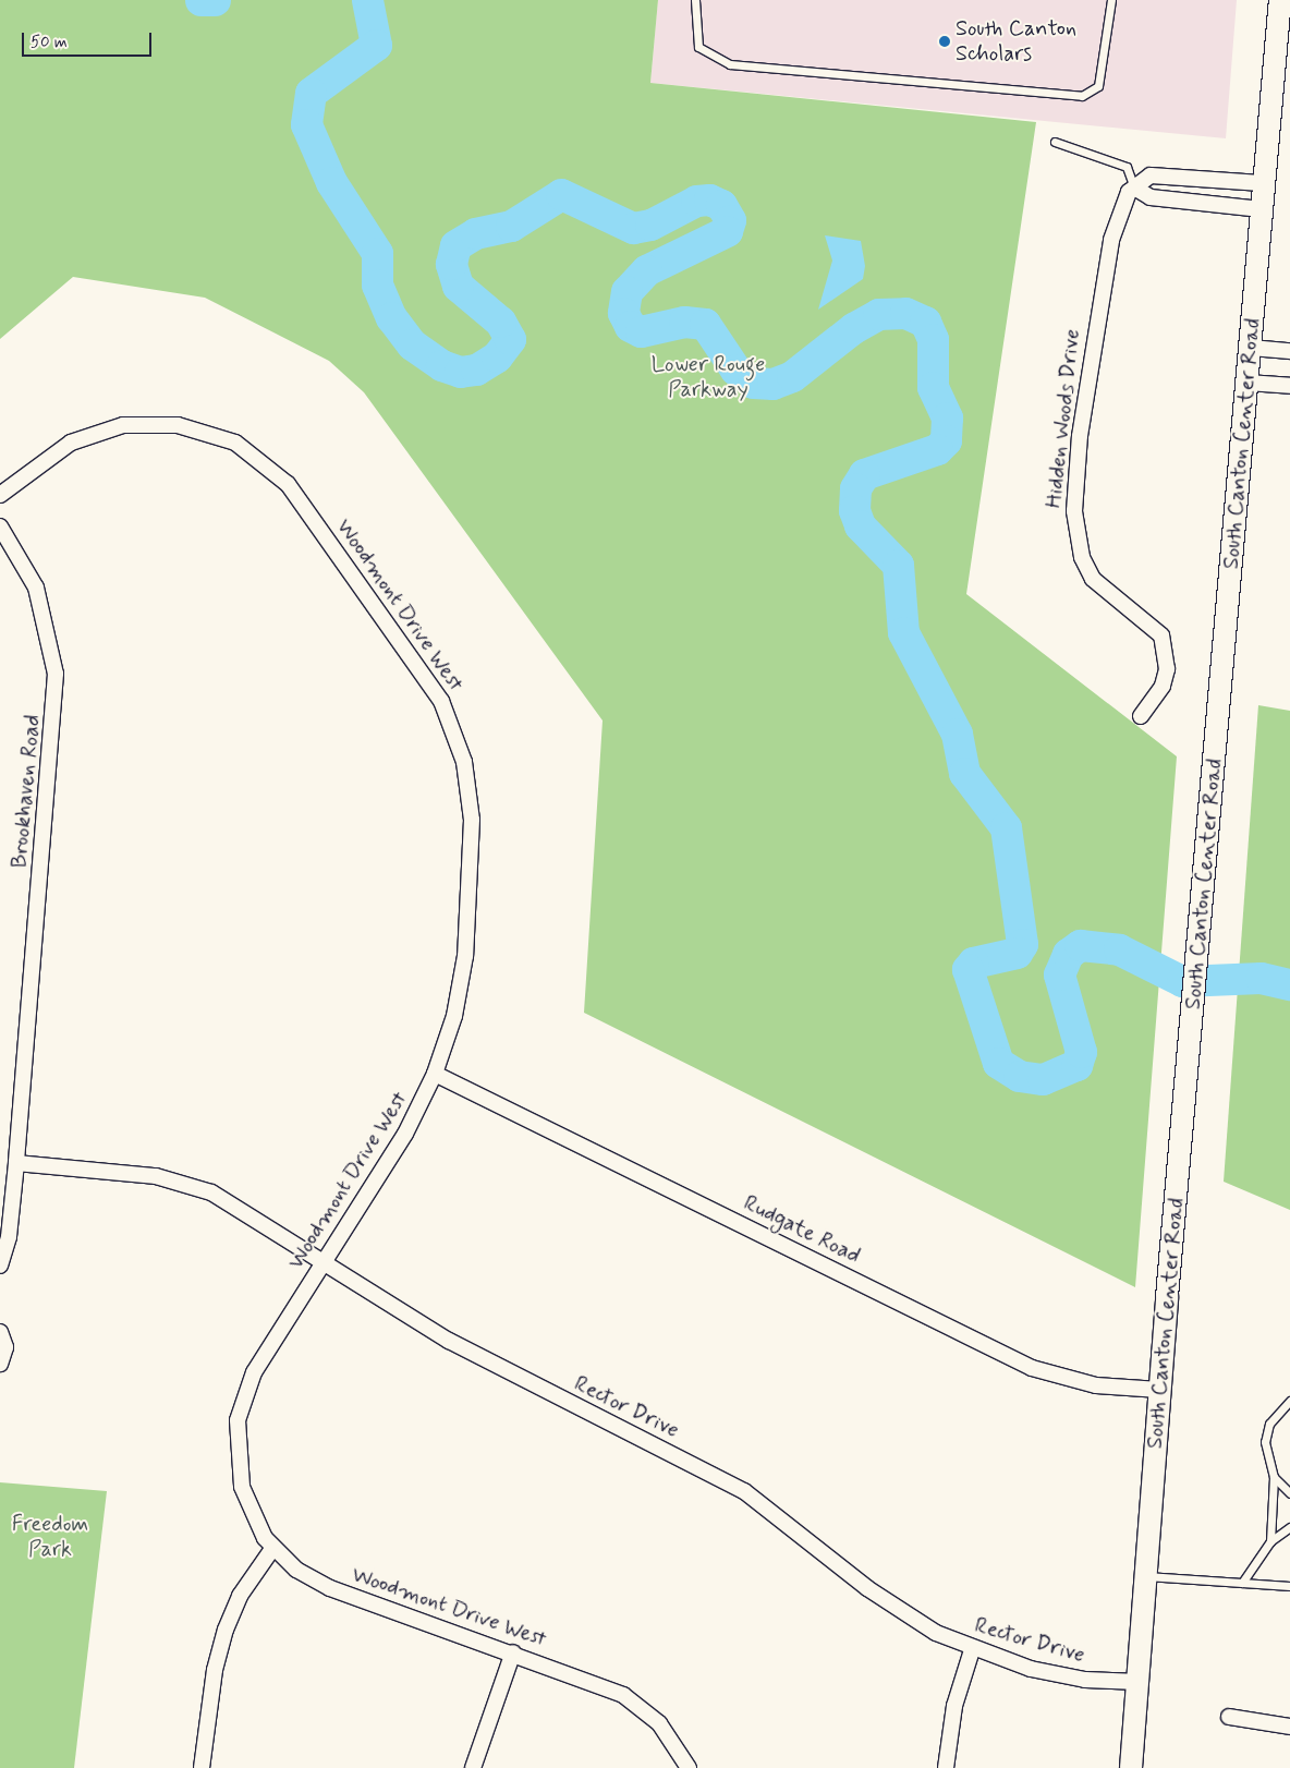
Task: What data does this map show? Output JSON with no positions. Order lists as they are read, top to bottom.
{
  "streets": {
    "main road": ["South Canton Center Road"],
    "street": [
      "Hidden Woods Drive",
      "Woodmont Drive West",
      "Brookhaven Road",
      "Rudgate Road",
      "Rector Drive"
    ]
  },
  "crossings": [
    ["South Canton Center Road", "Rudgate Road"],
    ["South Canton Center Road", "Rector Drive"],
    ["Woodmont Drive West", "Rudgate Road"],
    ["Woodmont Drive West", "Rector Drive"],
    ["Brookhaven Road", "Rector Drive"]
  ],
  "parks": ["Lower Rouge Parkway", "Freedom Park"],
  "places": ["South Canton Scholars"],
  "scale_bar": "50 m"
}
